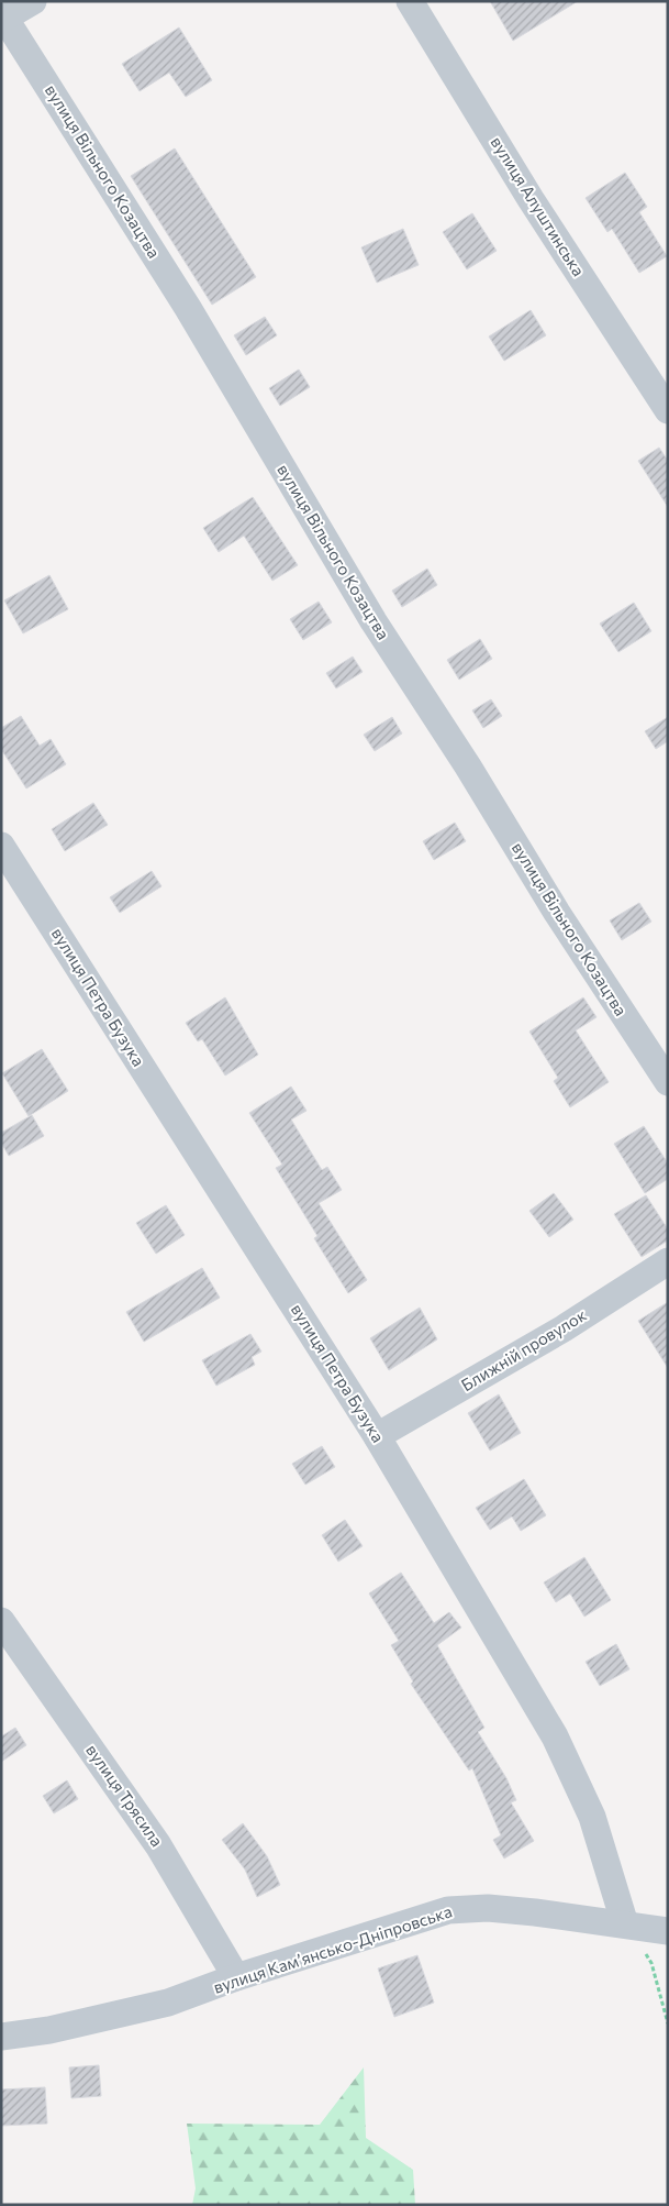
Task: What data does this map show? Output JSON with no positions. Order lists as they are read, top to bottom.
{
  "streets": {
    "street": [
      "вулиця Вільного Козацтва",
      "вулиця Алуштинська",
      "вулиця Петра Бузука",
      "Ближній провулок",
      "вулиця Трясила",
      "вулиця Кам’янсько-Дніпровська"
    ]
  },
  "crossings": [
    ["вулиця Петра Бузука", "Ближній провулок"],
    ["вулиця Петра Бузука", "вулиця Кам’янсько-Дніпровська"],
    ["вулиця Трясила", "вулиця Кам’янсько-Дніпровська"]
  ]
}
